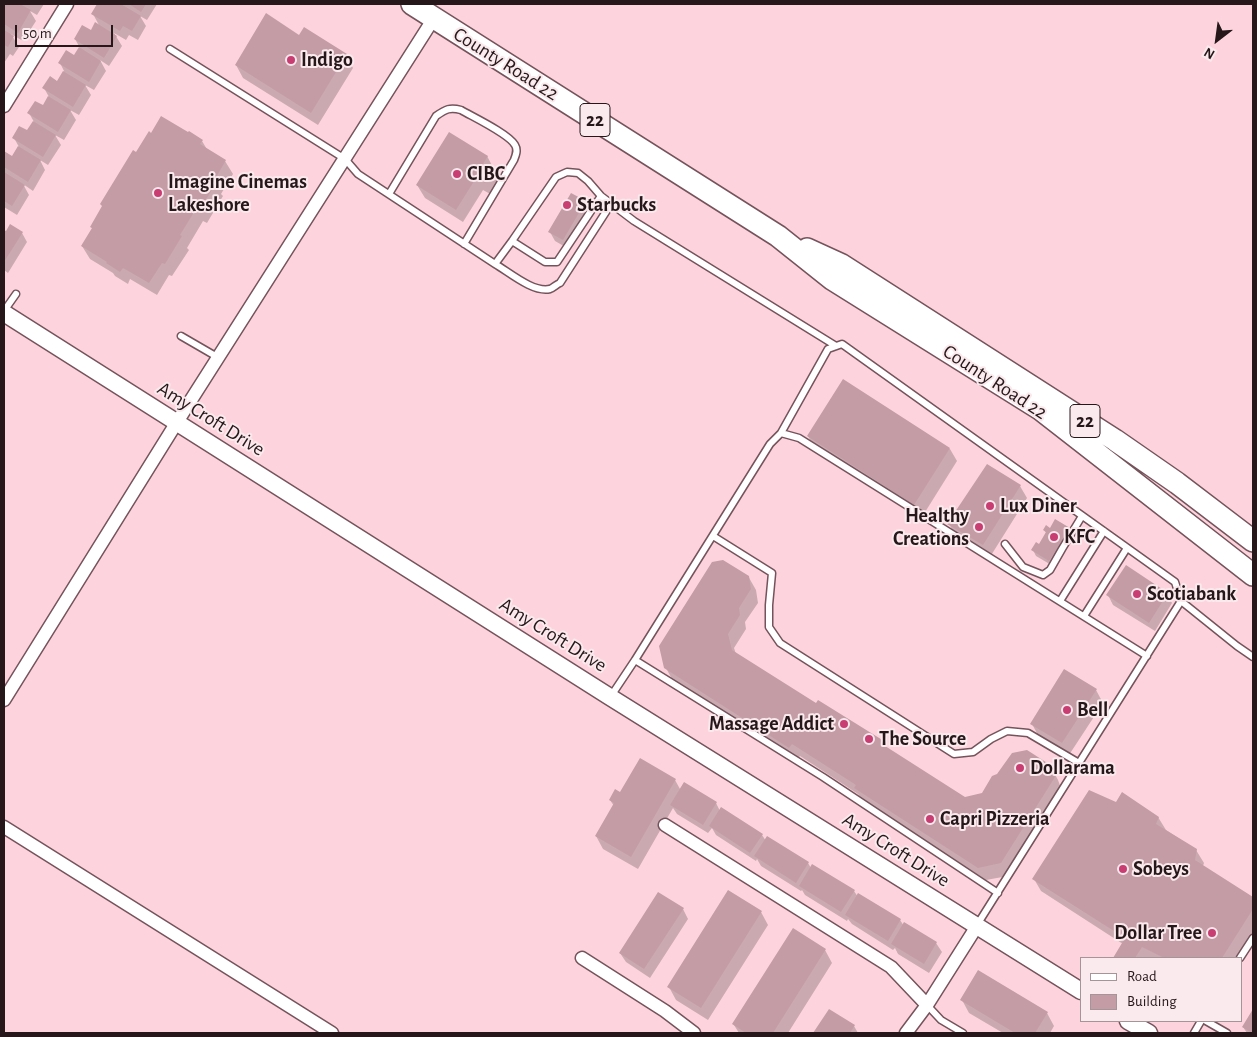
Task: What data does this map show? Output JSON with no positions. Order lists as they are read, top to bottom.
{
  "streets": {
    "main road": ["County Road 22", "22"],
    "street": ["Amy Croft Drive"]
  },
  "places": [
    "Indigo",
    "CIBC",
    "Imagine Cinemas Lakeshore",
    "Starbucks",
    "Lux Diner",
    "Healthy Creations",
    "KFC",
    "Scotiabank",
    "Bell",
    "Massage Addict",
    "The Source",
    "Dollarama",
    "Capri Pizzeria",
    "Sobeys",
    "Dollar Tree"
  ],
  "legend": ["Road", "Building"],
  "scale_bar": "50 m",
  "north": "bottom left"
}
